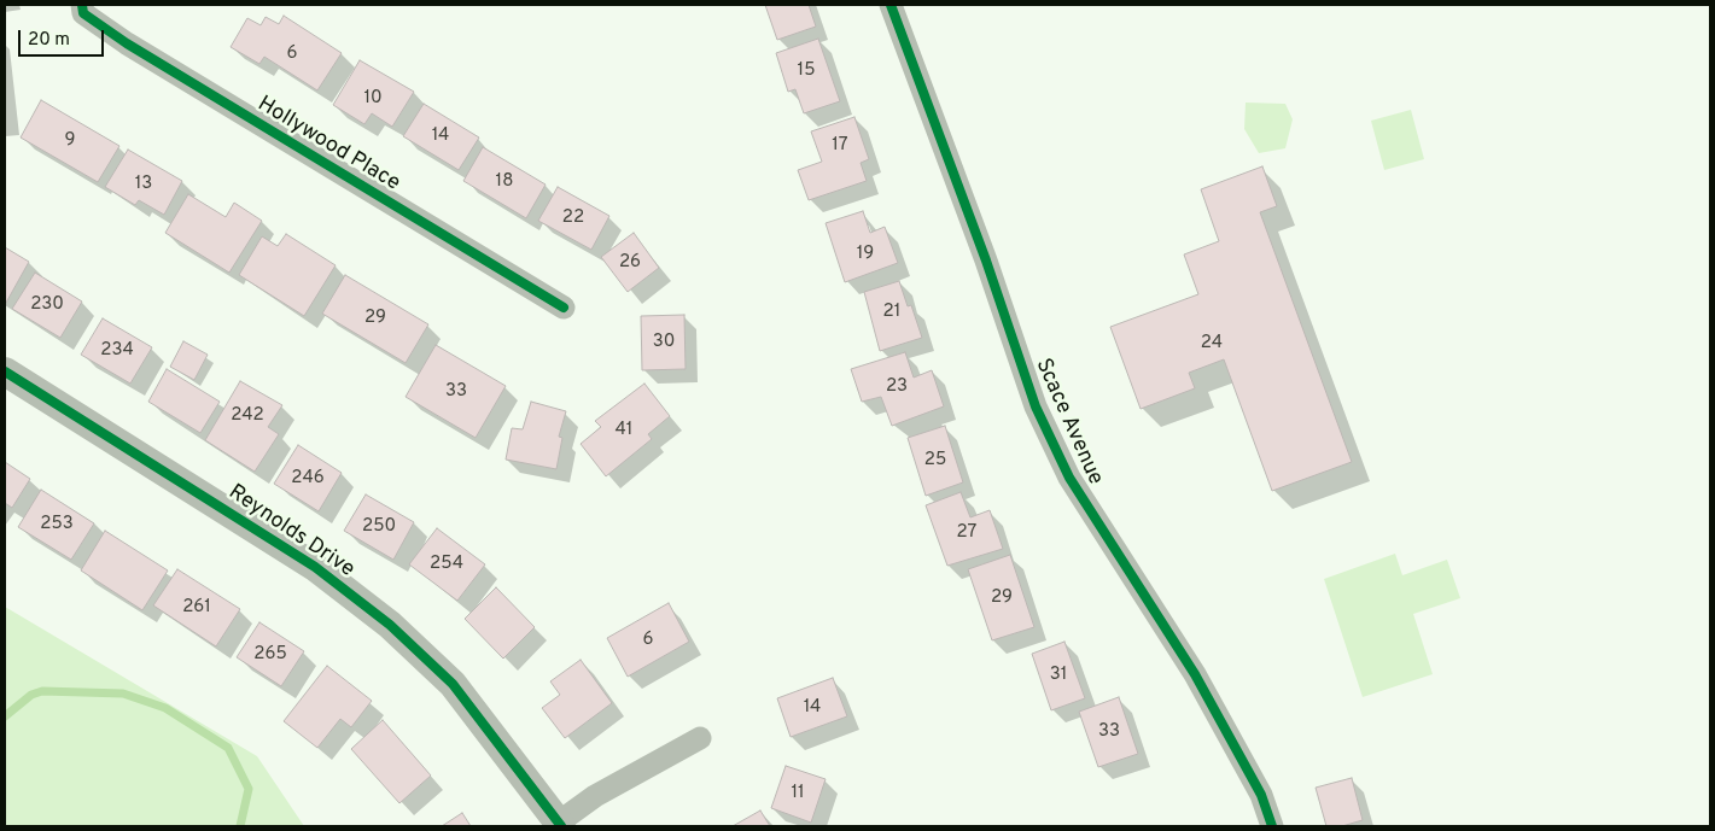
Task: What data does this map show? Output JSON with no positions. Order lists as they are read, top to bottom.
{
  "streets": {
    "street": ["Hollywood Place", "Scace Avenue", "Reynolds Drive"]
  },
  "house_numbers": [
    "6",
    "15",
    "10",
    "14",
    "9",
    "17",
    "18",
    "13",
    "22",
    "19",
    "26",
    "230",
    "21",
    "29",
    "30",
    "24",
    "234",
    "23",
    "33",
    "242",
    "41",
    "25",
    "246",
    "253",
    "250",
    "27",
    "254",
    "29",
    "261",
    "6",
    "265",
    "31",
    "14",
    "33",
    "11"
  ],
  "scale_bar": "20 m"
}
